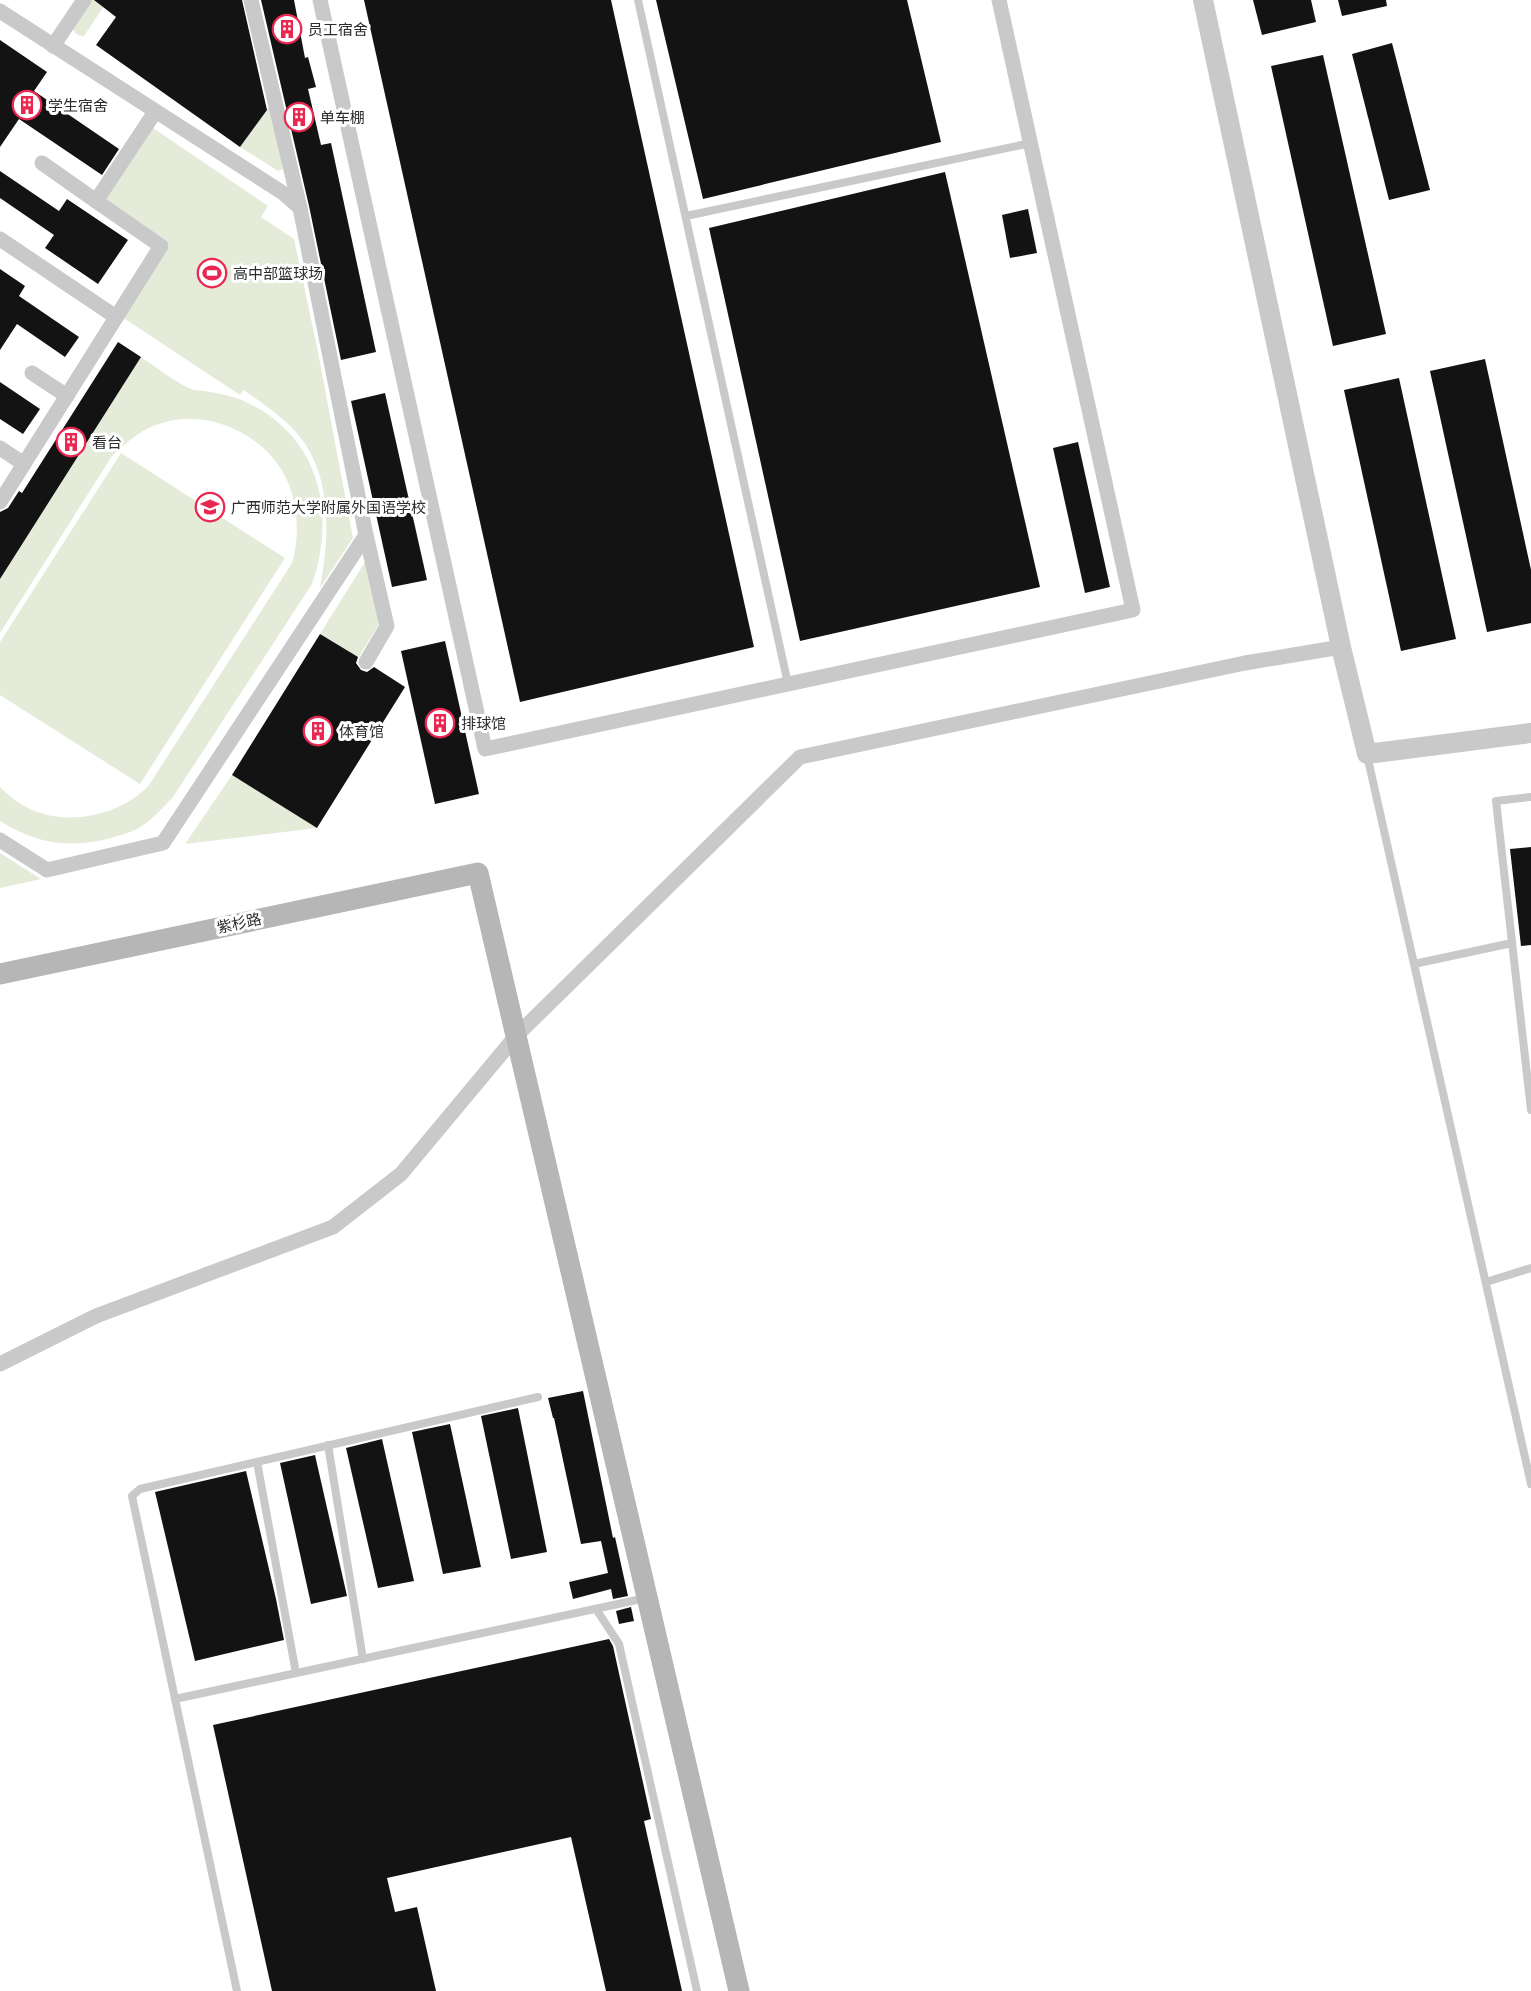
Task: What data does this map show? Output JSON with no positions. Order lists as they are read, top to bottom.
{
  "streets": {
    "main road": ["紫杉路"]
  },
  "places": {
    "building": [
      "员工宿舍",
      "学生宿舍",
      "单车棚",
      "看台",
      "排球馆",
      "体育馆"
    ],
    "sports": ["高中部篮球场"],
    "school or university": ["广西师范大学附属外国语学校"]
  }
}
